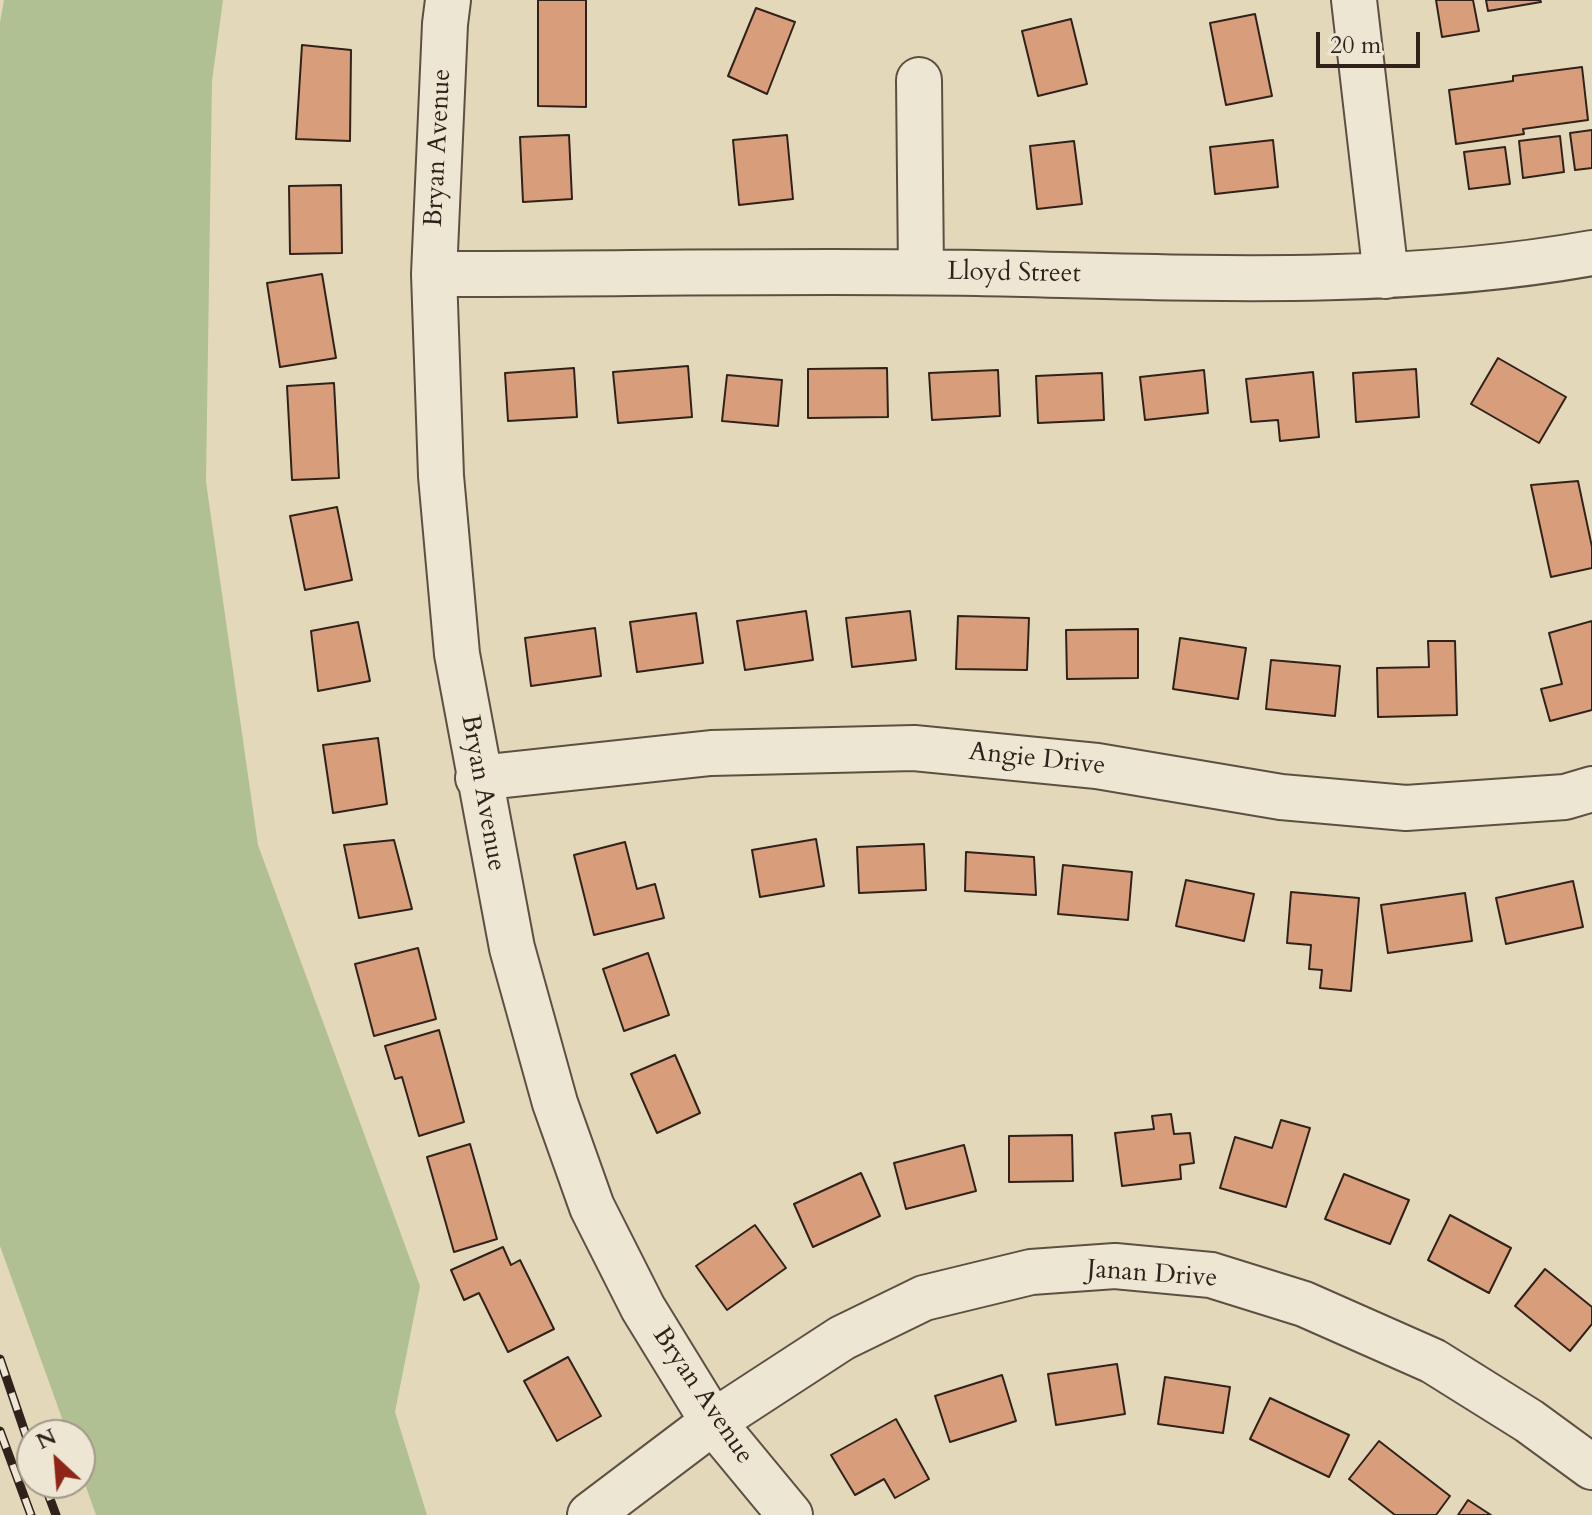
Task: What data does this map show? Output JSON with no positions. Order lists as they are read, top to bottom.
{
  "streets": {
    "street": [
      "Bryan Avenue",
      "Lloyd Street",
      "Angie Drive",
      "Janan Drive"
    ]
  },
  "crossings": [
    ["Bryan Avenue", "Lloyd Street"],
    ["Bryan Avenue", "Angie Drive"],
    ["Bryan Avenue", "Janan Drive"]
  ],
  "scale_bar": "20 m",
  "north": "top left"
}
